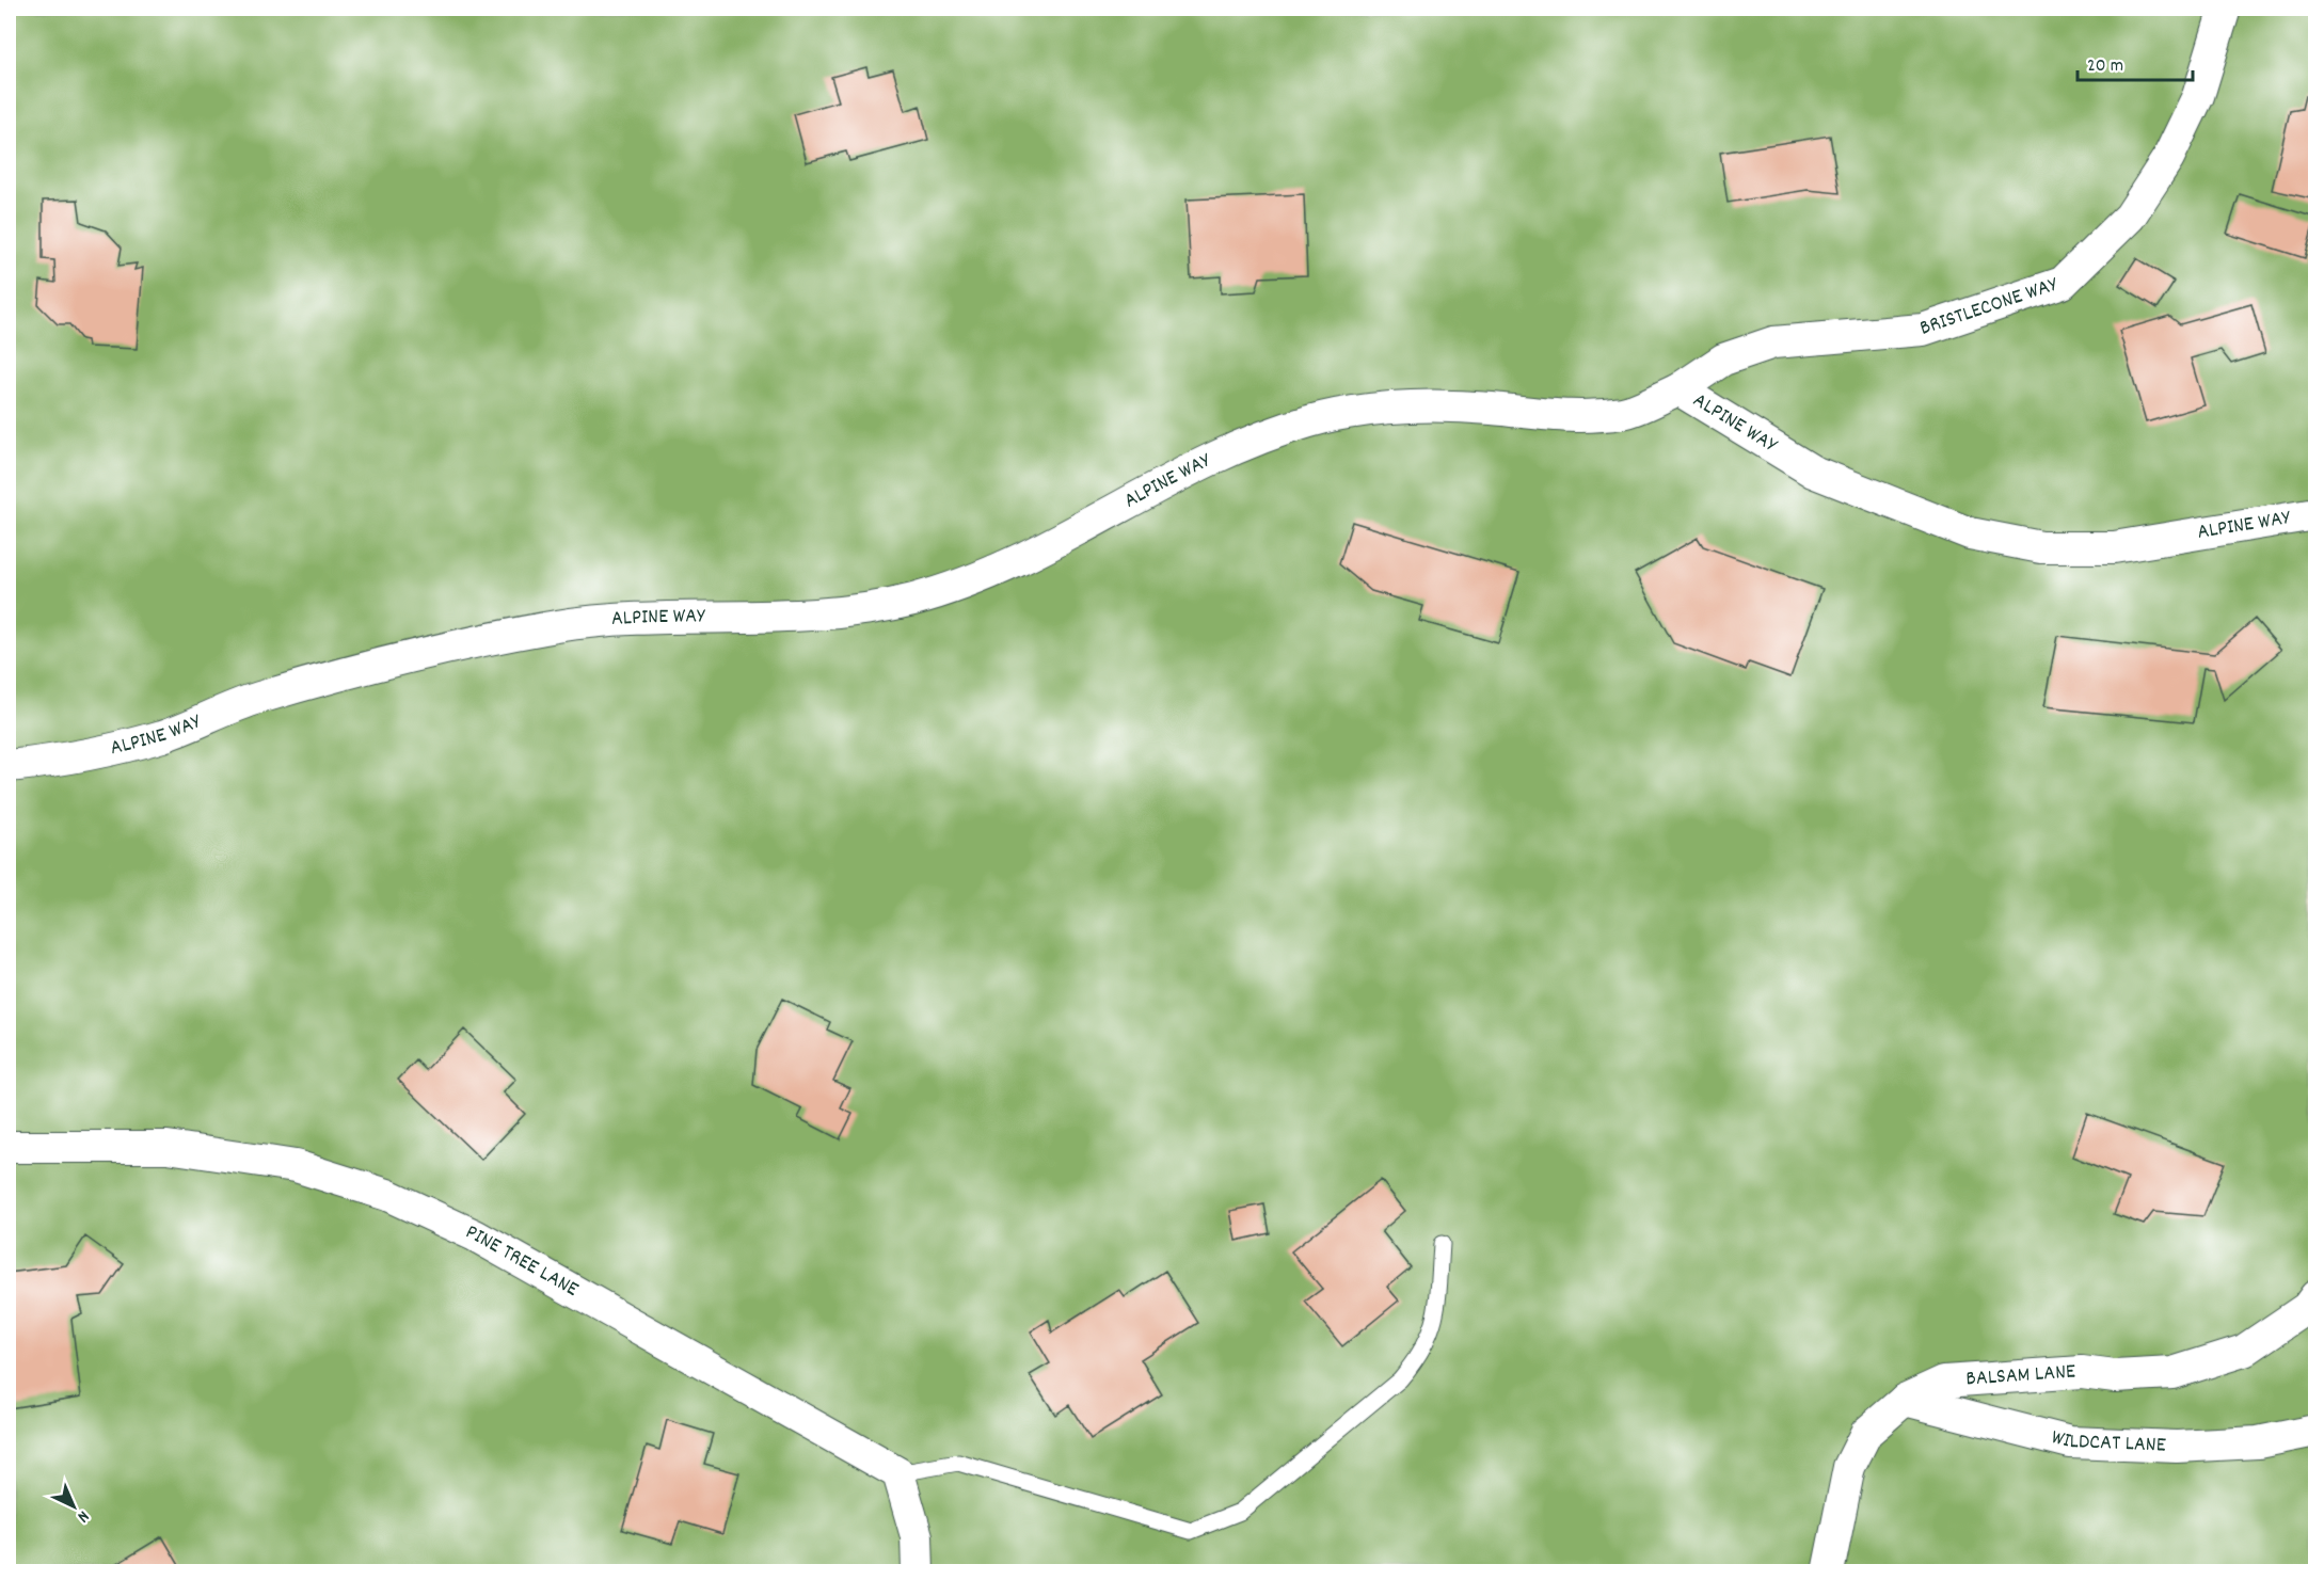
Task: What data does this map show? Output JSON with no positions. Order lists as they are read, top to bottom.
{
  "streets": {
    "street": [
      "BRISTLECONE WAY",
      "ALPINE WAY",
      "PINE TREE LANE",
      "BALSAM LANE",
      "WILDCAT LANE"
    ]
  },
  "crossings": [
    ["BRISTLECONE WAY", "ALPINE WAY"],
    ["BALSAM LANE", "WILDCAT LANE"]
  ],
  "scale_bar": "20 m",
  "north": "bottom right"
}
